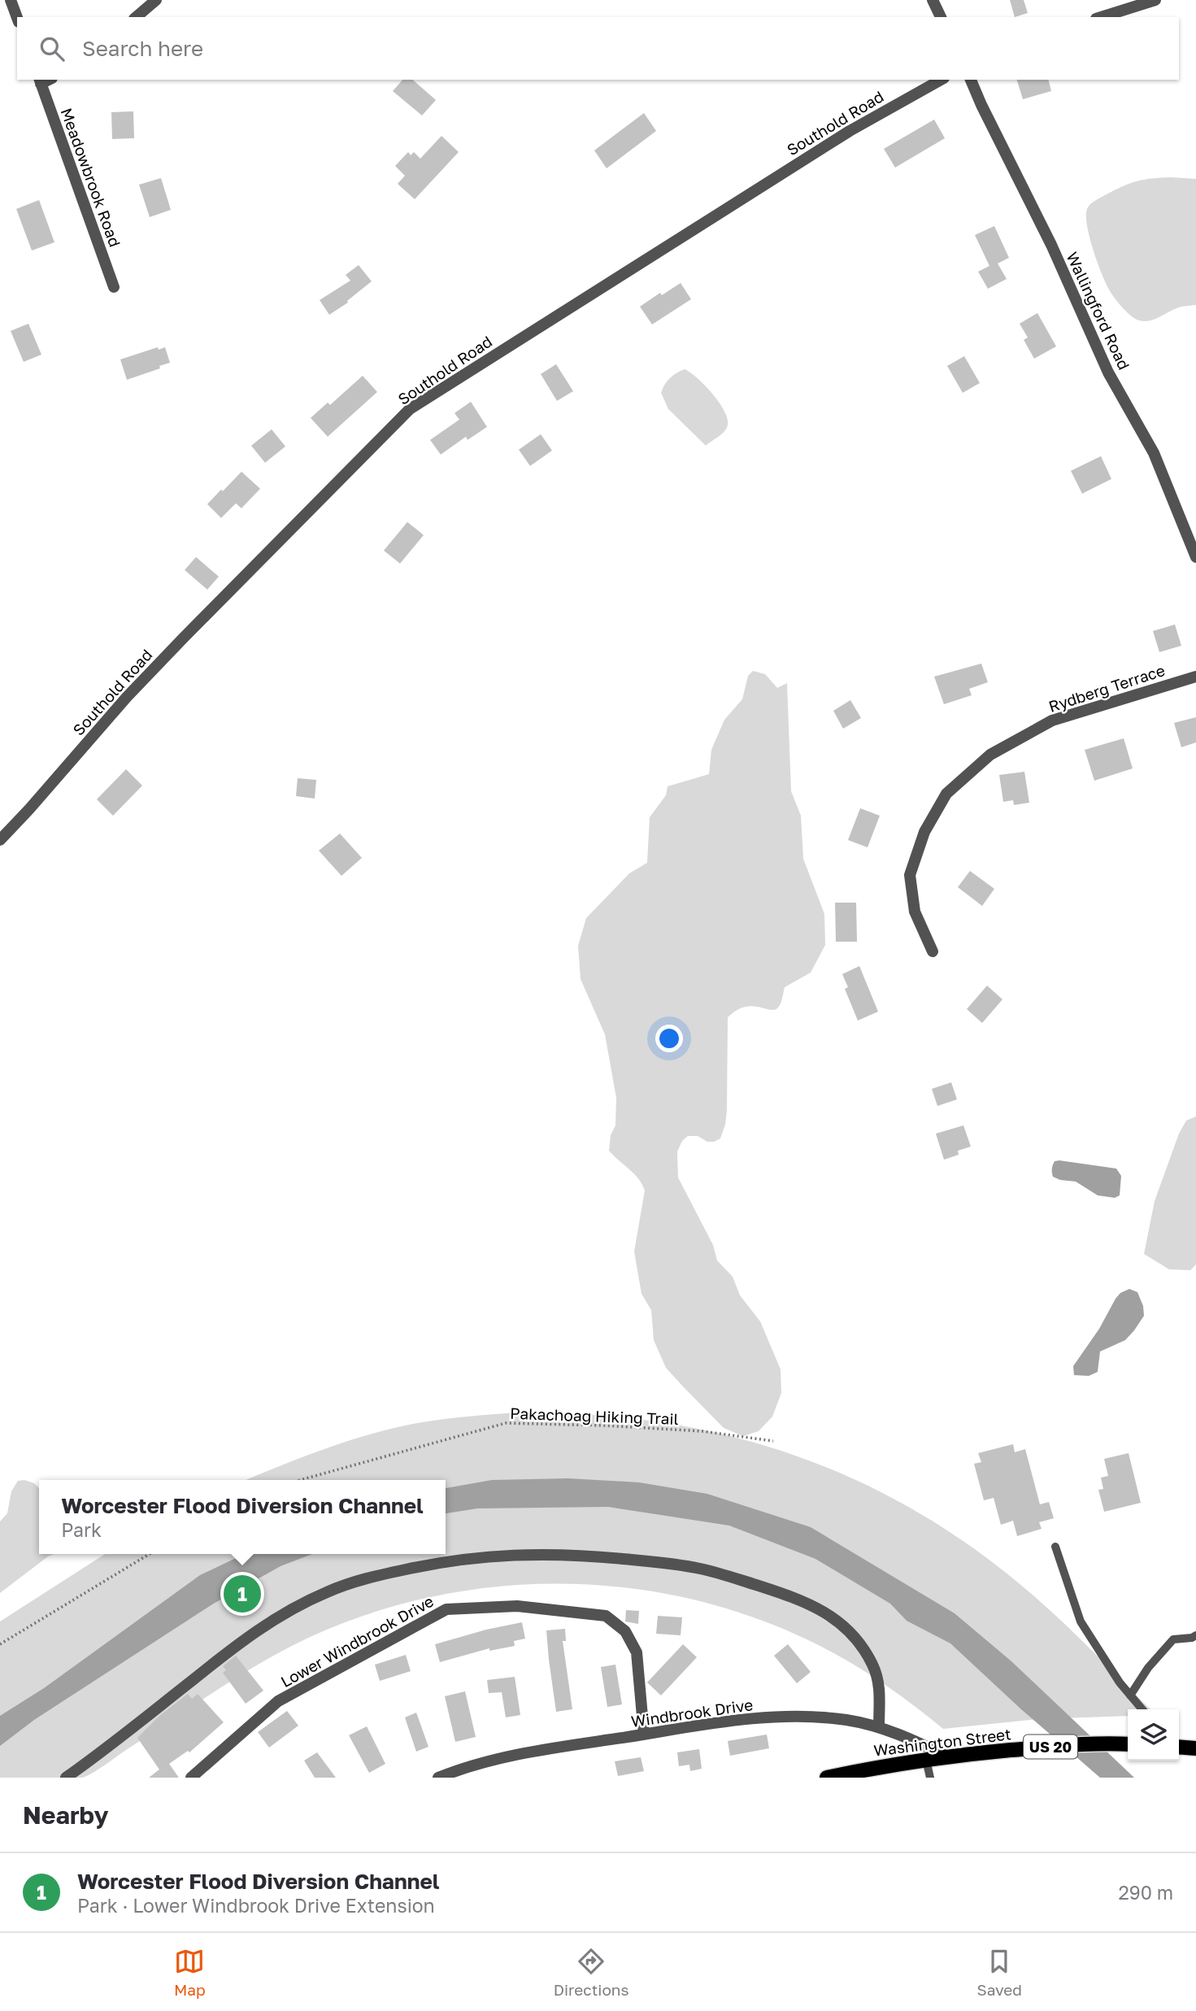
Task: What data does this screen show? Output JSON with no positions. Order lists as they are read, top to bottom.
{
  "streets": {
    "main road": ["Washington Street", "US 20"],
    "street": [
      "Southold Road",
      "Meadowbrook Road",
      "Wallingford Road",
      "Rydberg Terrace",
      "Lower Windbrook Drive",
      "Windbrook Drive"
    ],
    "path": ["Pakachoag Hiking Trail"]
  },
  "crossings": [
    ["Lower Windbrook Drive", "Windbrook Drive"],
    ["Windbrook Drive", "Washington Street"]
  ],
  "page": {
    "search": "Search here",
    "popup": ["Worcester Flood Diversion Channel", "Park"],
    "pins": "1",
    "heading": "Nearby",
    "list": [
      {
        "mark": "1",
        "name": "Worcester Flood Diversion Channel",
        "note": "Park · Lower Windbrook Drive Extension",
        "value": "290 m"
      }
    ],
    "nav": ["Map", "Directions", "Saved"]
  }
}
